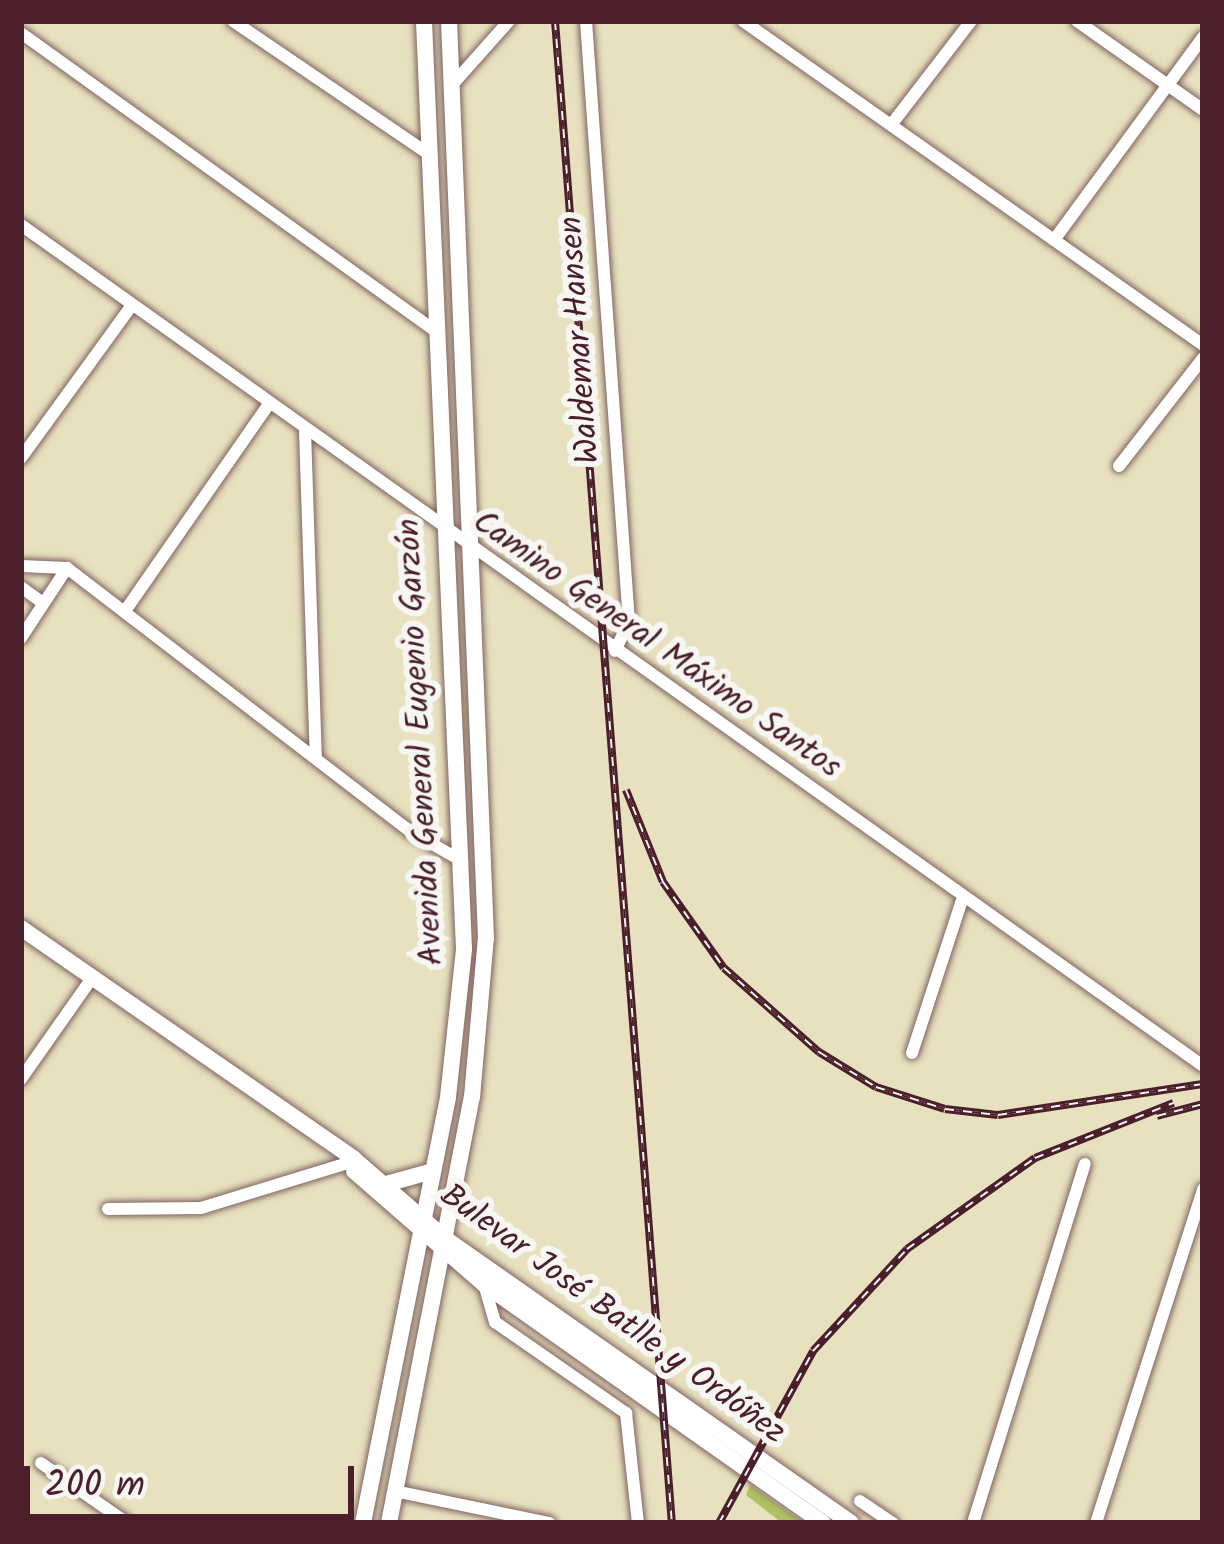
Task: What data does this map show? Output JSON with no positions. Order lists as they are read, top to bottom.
{
  "streets": {
    "main road": ["Avenida General Eugenio Garzón", "Bulevar José Batlle y Ordóñez"],
    "street": ["Waldemar Hansen", "Camino General Máximo Santos"]
  },
  "crossings": [
    ["Waldemar Hansen", "Camino General Máximo Santos"],
    ["Camino General Máximo Santos", "Avenida General Eugenio Garzón"],
    ["Avenida General Eugenio Garzón", "Bulevar José Batlle y Ordóñez"]
  ],
  "scale_bar": "200 m"
}
